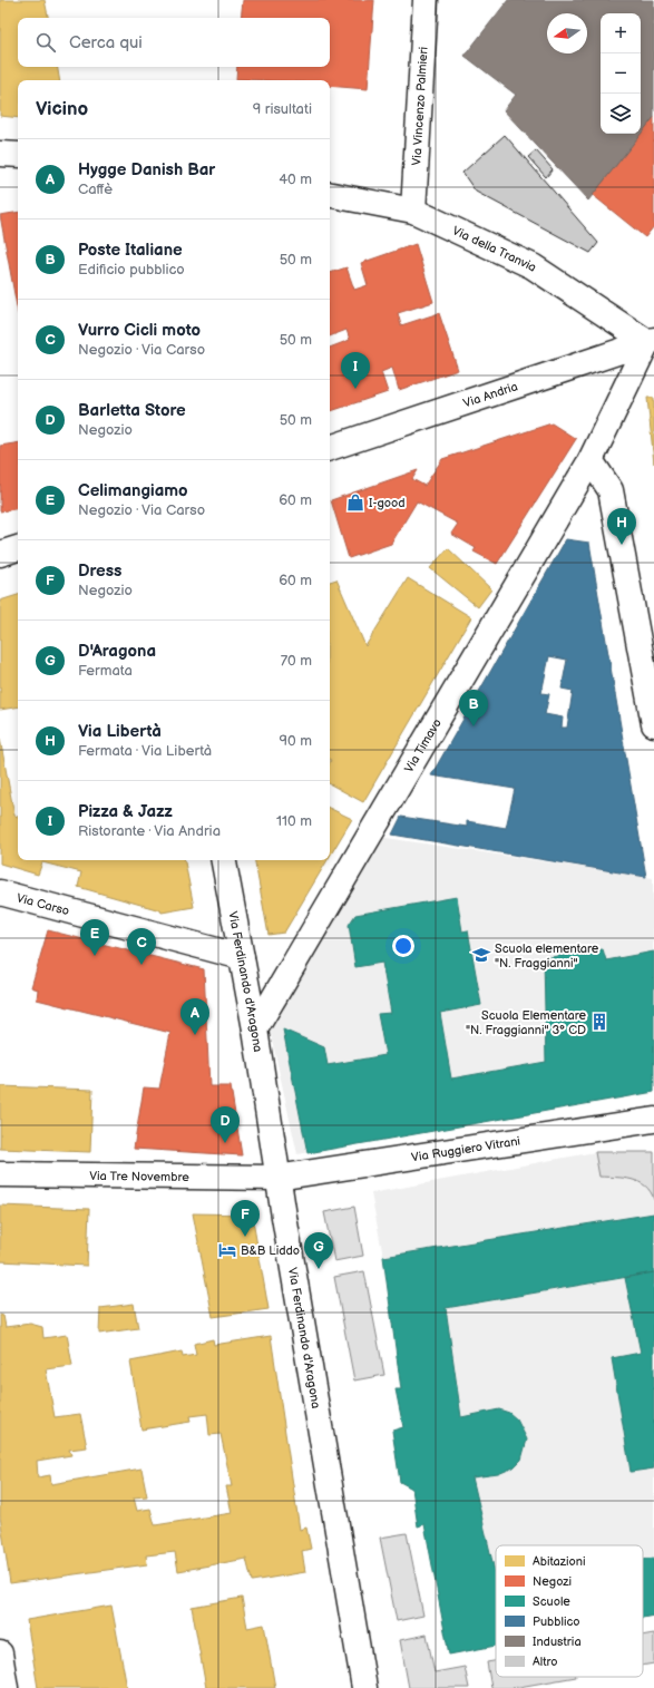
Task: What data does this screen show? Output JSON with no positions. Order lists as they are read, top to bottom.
{
  "streets": {
    "street": [
      "Via Vincenzo Palmieri",
      "Via della Tranvia",
      "Via Andria",
      "Via Timavo",
      "Via Carso",
      "Via Ferdinando d'Aragona",
      "Via Ruggiero Vitrani",
      "Via Tre Novembre"
    ]
  },
  "crossings": [
    ["Via Vincenzo Palmieri", "Via della Tranvia"],
    ["Via della Tranvia", "Via Andria"],
    ["Via della Tranvia", "Via Timavo"],
    ["Via Andria", "Via Timavo"],
    ["Via Timavo", "Via Ferdinando d'Aragona"],
    ["Via Carso", "Via Ferdinando d'Aragona"],
    ["Via Ferdinando d'Aragona", "Via Ruggiero Vitrani"],
    ["Via Ferdinando d'Aragona", "Via Tre Novembre"],
    ["Via Ruggiero Vitrani", "Via Tre Novembre"]
  ],
  "places": {
    "shop": ["I-good"],
    "school or university": ["Scuola elementare \"N. Fraggianni\""],
    "building": ["Scuola Elementare \"N. Fraggianni\" 3° CD"],
    "hotel": ["B&B Liddo"]
  },
  "legend": [
    "Abitazioni",
    "Negozi",
    "Scuole",
    "Pubblico",
    "Industria",
    "Altro"
  ],
  "north": "left",
  "page": {
    "map_buttons": ["+", "−"],
    "search": "Cerca qui",
    "heading": ["Vicino", "9 risultati"],
    "list": [
      {
        "mark": "A",
        "name": "Hygge Danish Bar",
        "note": "Caffè",
        "value": "40 m"
      },
      {
        "mark": "B",
        "name": "Poste Italiane",
        "note": "Edificio pubblico",
        "value": "50 m"
      },
      {
        "mark": "C",
        "name": "Vurro Cicli moto",
        "note": "Negozio · Via Carso",
        "value": "50 m"
      },
      {
        "mark": "D",
        "name": "Barletta Store",
        "note": "Negozio",
        "value": "50 m"
      },
      {
        "mark": "E",
        "name": "Celimangiamo",
        "note": "Negozio · Via Carso",
        "value": "60 m"
      },
      {
        "mark": "F",
        "name": "Dress",
        "note": "Negozio",
        "value": "60 m"
      },
      {
        "mark": "G",
        "name": "D'Aragona",
        "note": "Fermata",
        "value": "70 m"
      },
      {
        "mark": "H",
        "name": "Via Libertà",
        "note": "Fermata · Via Libertà",
        "value": "90 m"
      },
      {
        "mark": "I",
        "name": "Pizza & Jazz",
        "note": "Ristorante · Via Andria",
        "value": "110 m"
      }
    ],
    "pins": [
      "I",
      "H",
      "B",
      "E",
      "C",
      "A",
      "D",
      "F",
      "G"
    ]
  }
}
